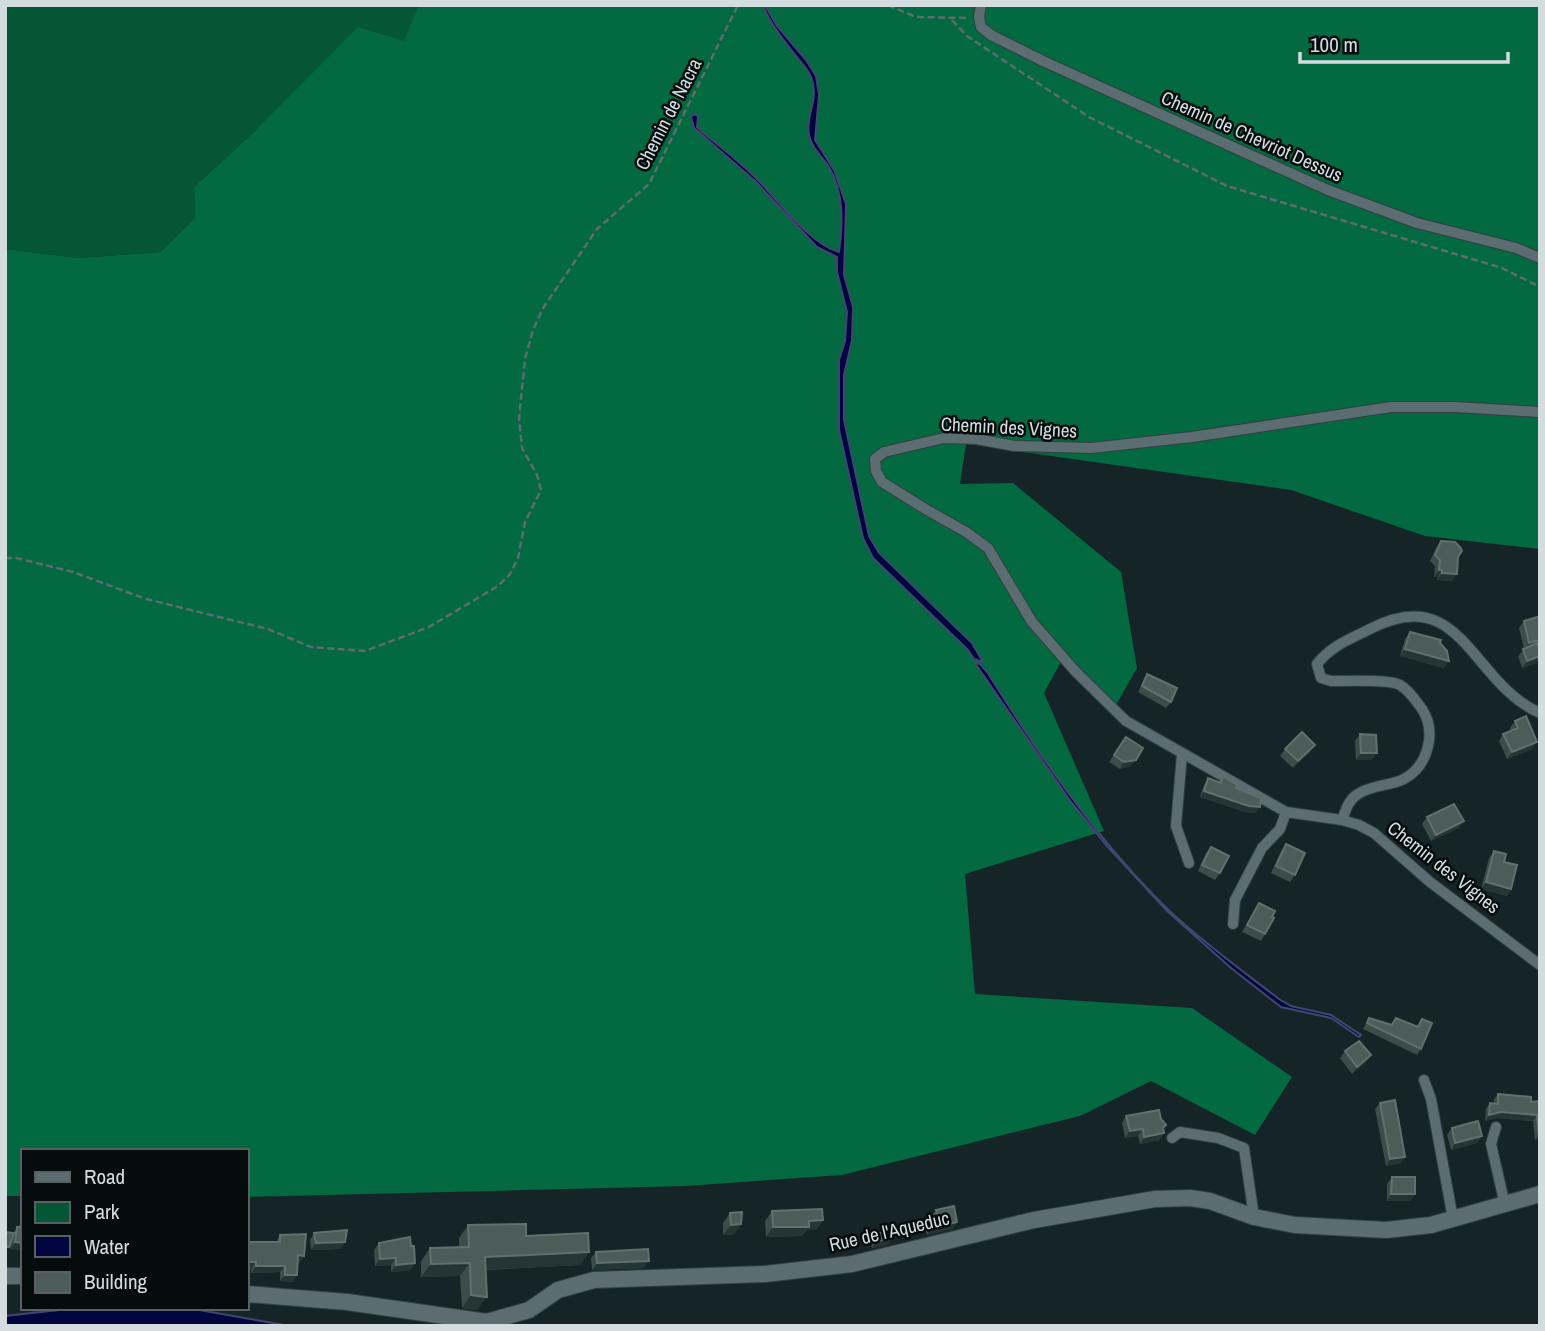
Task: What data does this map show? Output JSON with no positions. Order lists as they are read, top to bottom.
{
  "streets": {
    "street": ["Chemin de Chevriot Dessus", "Chemin des Vignes", "Rue de l'Aqueduc"],
    "path": ["Chemin de Nacra"]
  },
  "legend": [
    "Road",
    "Park",
    "Water",
    "Building"
  ],
  "scale_bar": "100 m"
}
